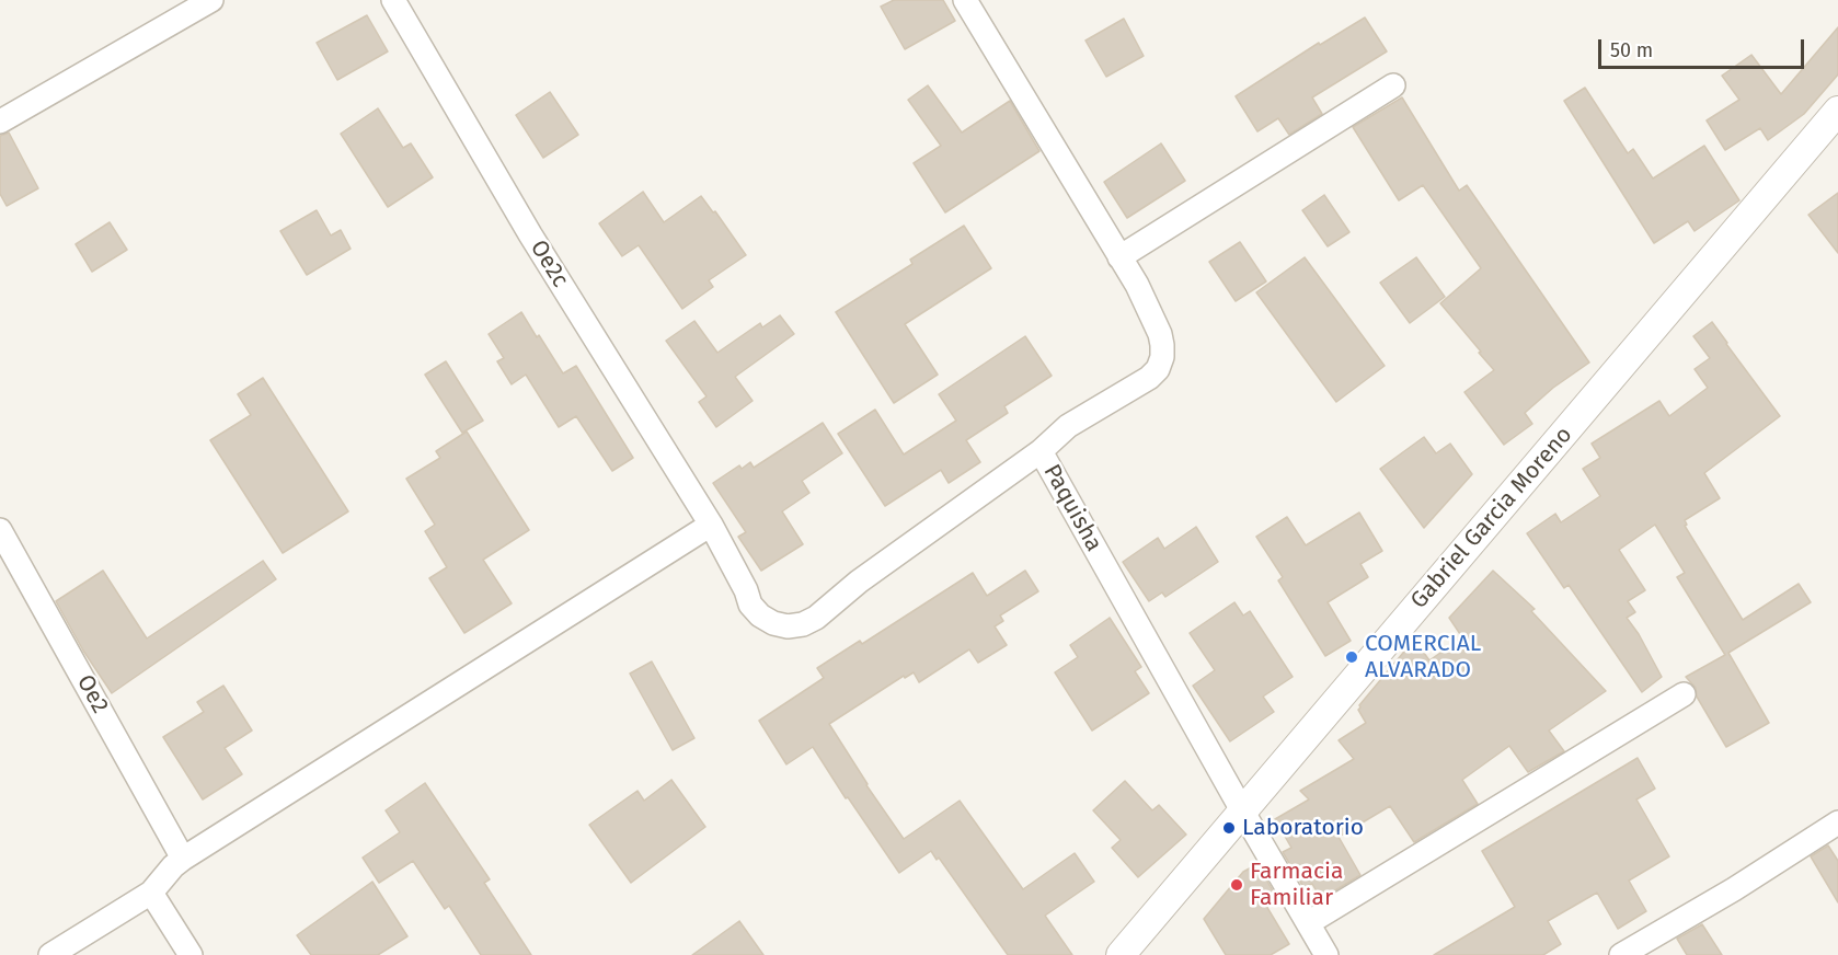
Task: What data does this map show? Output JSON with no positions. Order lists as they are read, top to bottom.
{
  "streets": {
    "street": [
      "Oe2c",
      "Paquisha",
      "Gabriel Garcia Moreno",
      "Oe2"
    ]
  },
  "crossings": [
    ["Oe2c", "Paquisha"],
    ["Paquisha", "Gabriel Garcia Moreno"]
  ],
  "places": ["COMERCIAL ALVARADO", "Laboratorio", "Farmacia Familiar"],
  "scale_bar": "50 m"
}
